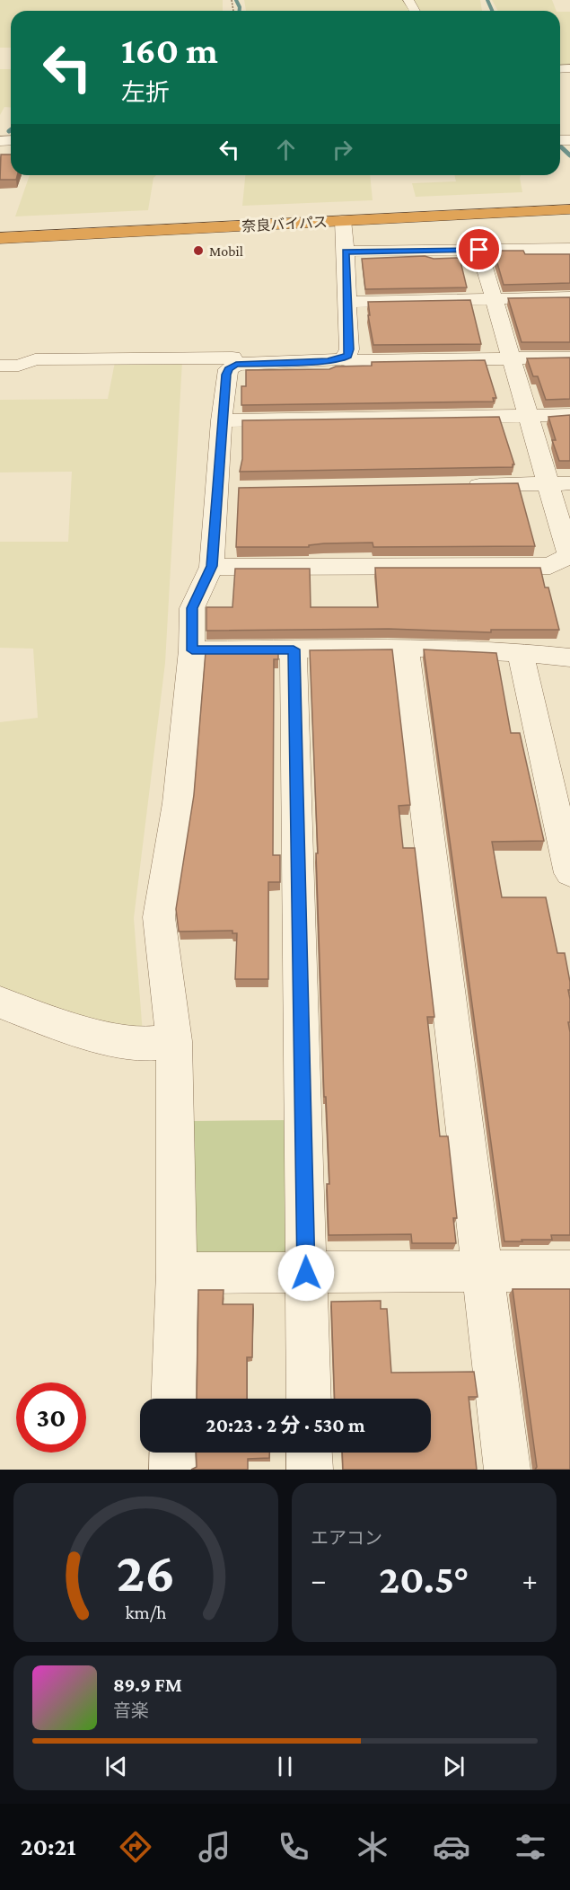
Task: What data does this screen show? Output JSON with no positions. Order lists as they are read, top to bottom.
{
  "streets": {
    "highway": ["奈良バイパス"]
  },
  "places": ["Mobil"],
  "page": {
    "turn": ["160 m", "左折"],
    "limit": "30",
    "trip": "20:23 · 2 分 · 530 m",
    "tile": "エアコン",
    "heat": ["−", "20.5°", "+"],
    "song": ["89.9 FM", "音楽"],
    "tabs": "20:21",
    "gauge": ["26", "km/h"]
  }
}
